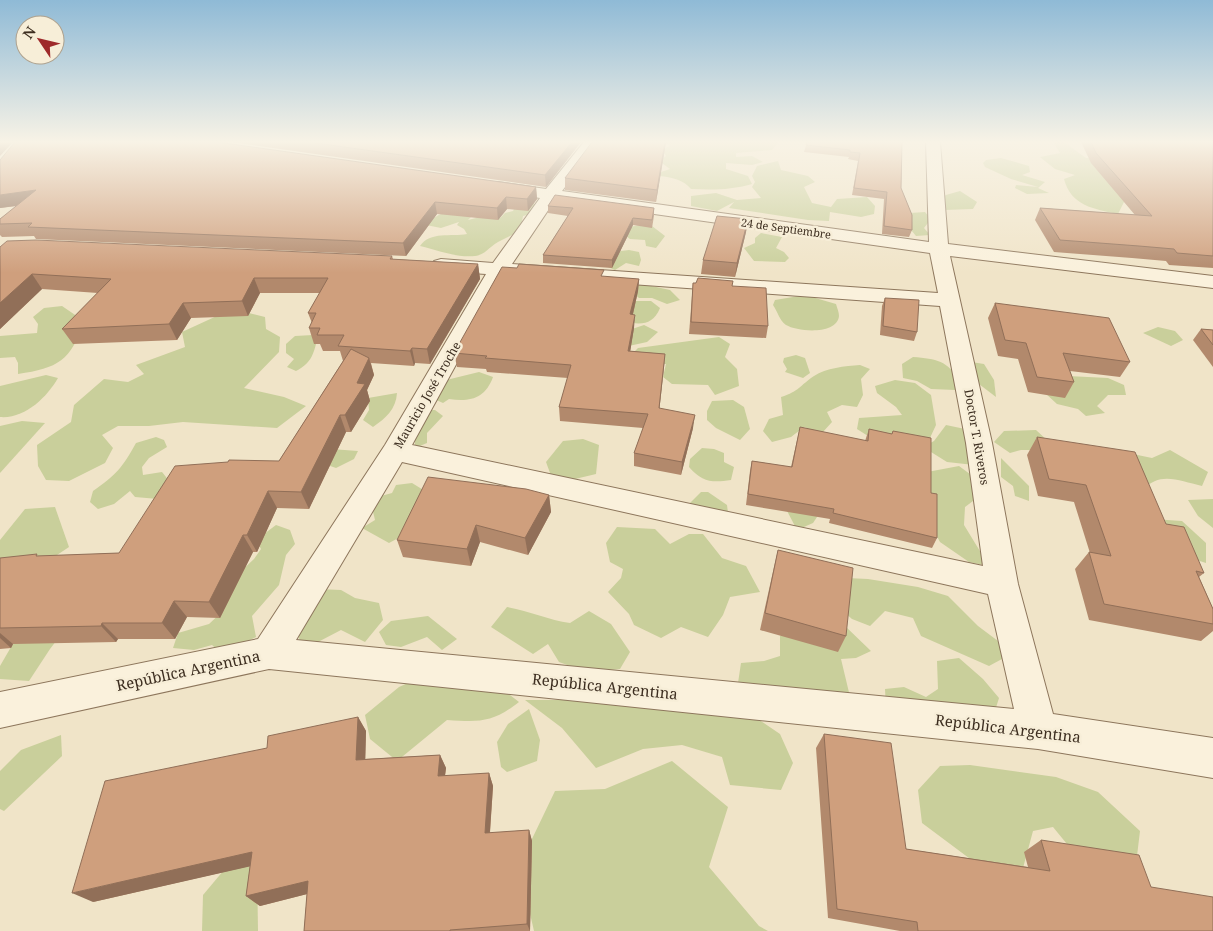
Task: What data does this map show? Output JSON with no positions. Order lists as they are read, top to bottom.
{
  "streets": {
    "street": [
      "24 de Septiembre",
      "Mauricio José Troche",
      "Doctor T. Riveros",
      "República Argentina"
    ]
  },
  "crossings": [
    ["24 de Septiembre", "Mauricio José Troche"],
    ["24 de Septiembre", "Doctor T. Riveros"],
    ["Mauricio José Troche", "República Argentina"],
    ["Doctor T. Riveros", "República Argentina"]
  ],
  "north": "top left"
}
